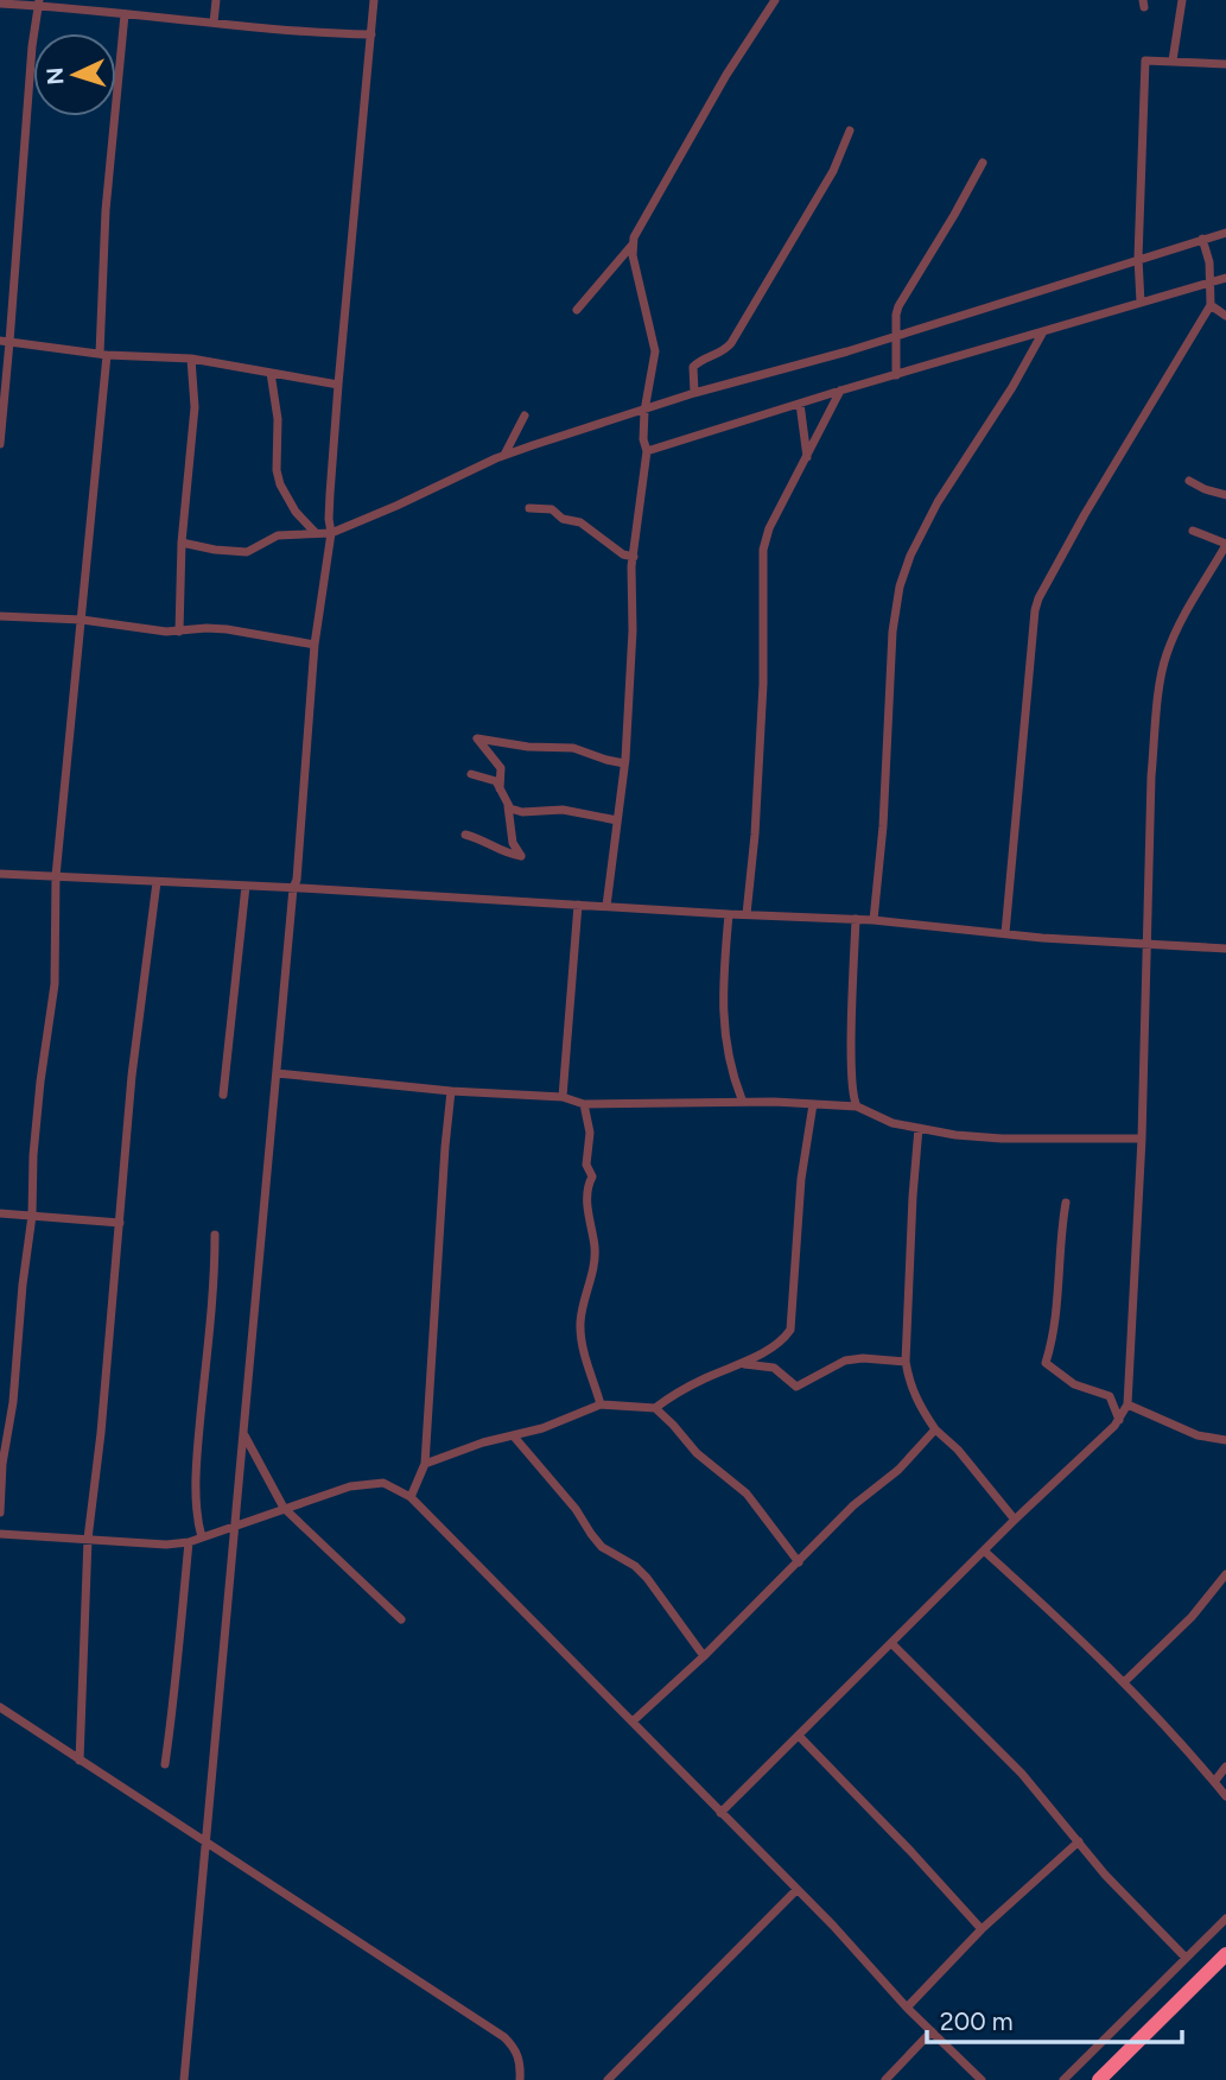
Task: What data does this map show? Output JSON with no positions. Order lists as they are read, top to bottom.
{
  "scale_bar": "200 m",
  "north": "left"
}
